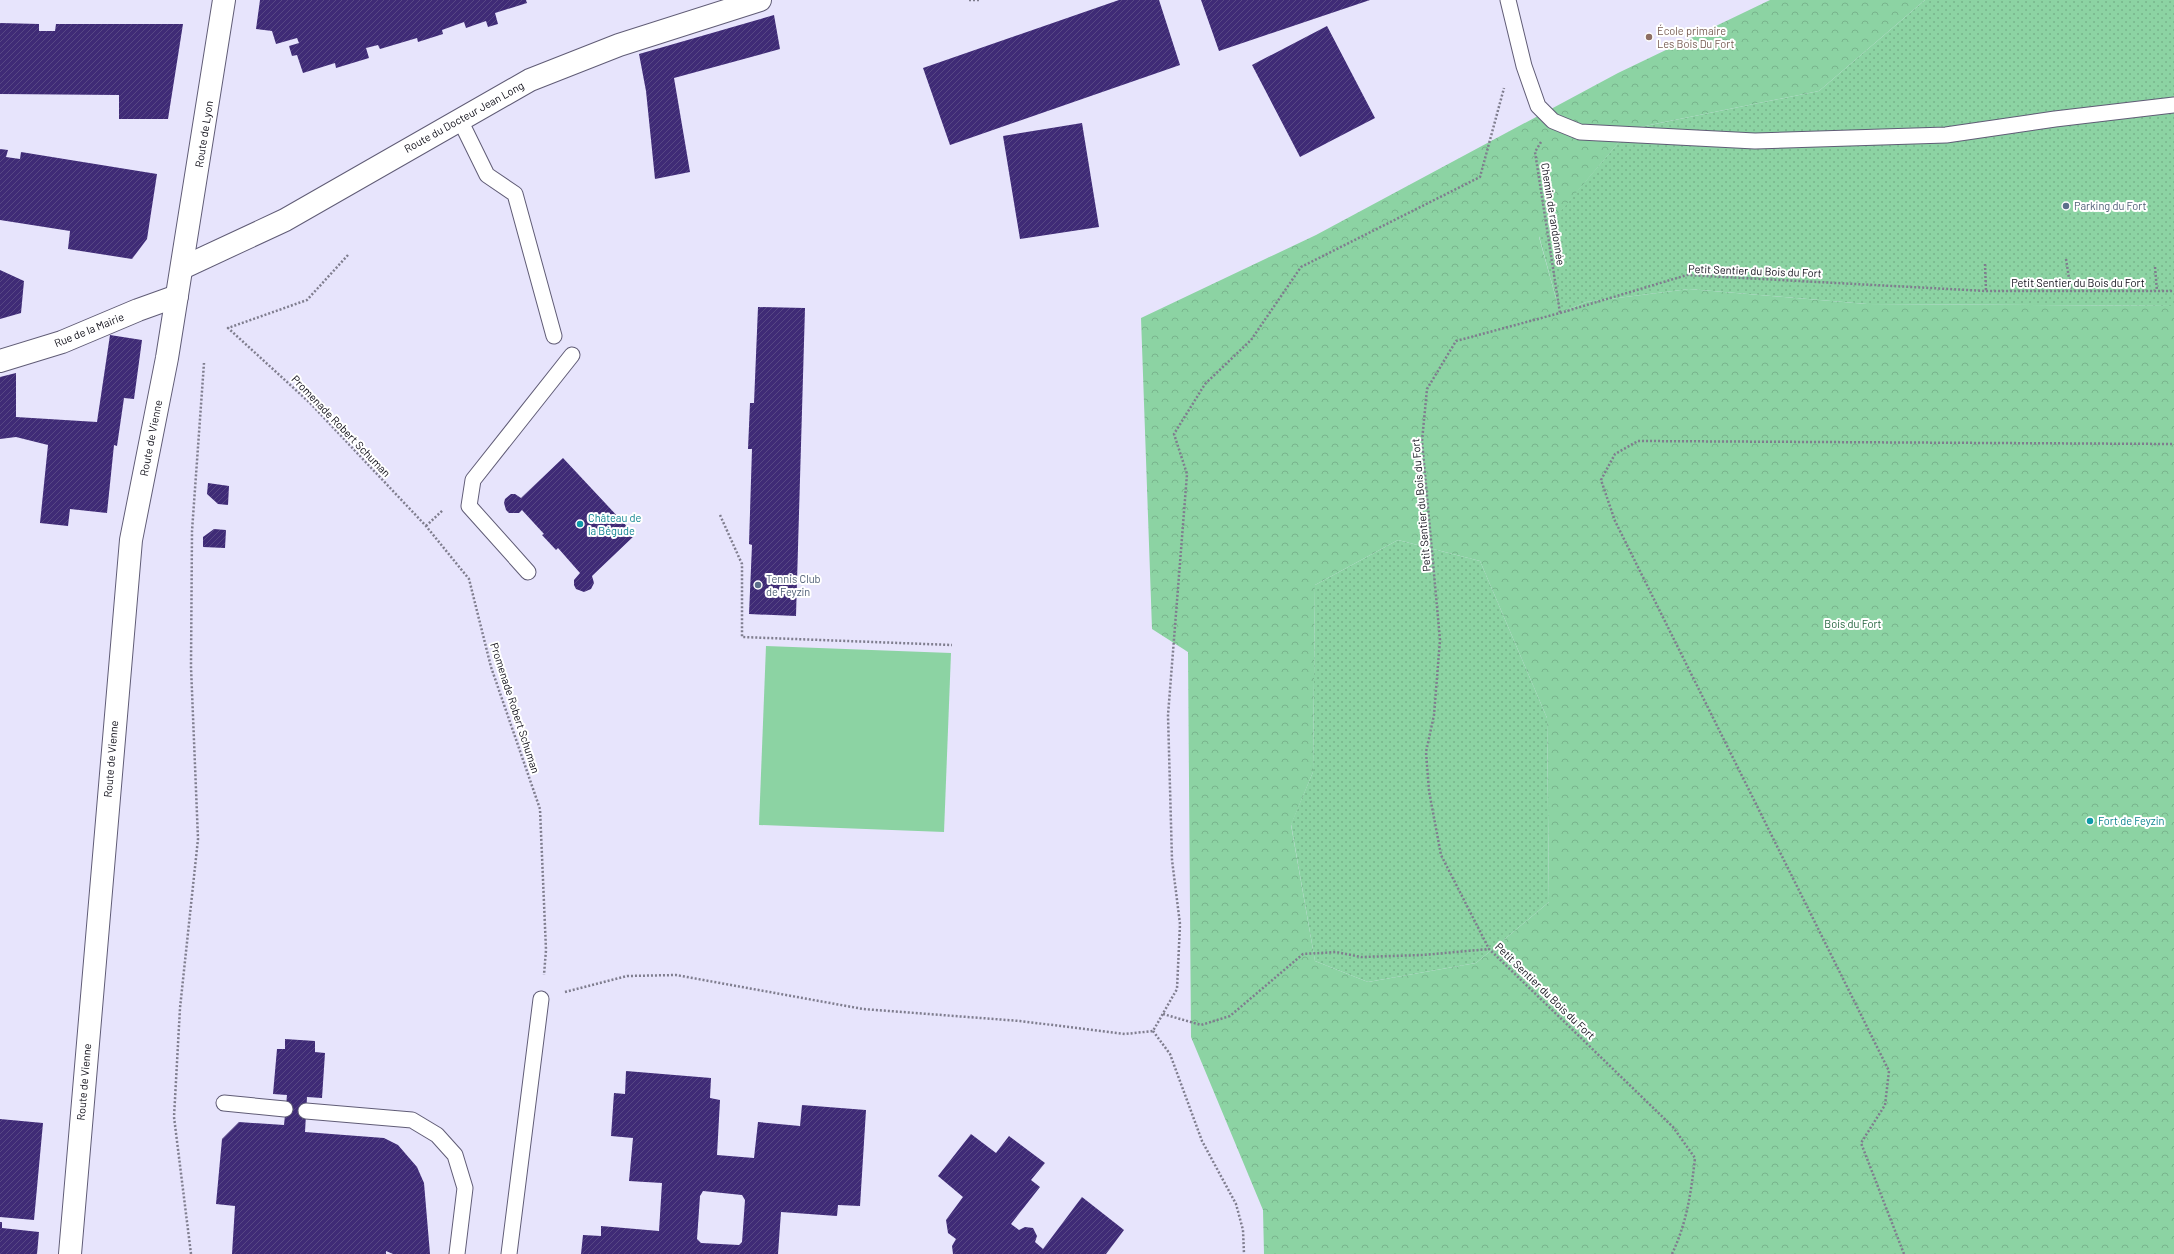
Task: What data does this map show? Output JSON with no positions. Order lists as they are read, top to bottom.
{
  "streets": {
    "main road": [
      "Route du Docteur Jean Long",
      "Route de Lyon",
      "Rue de la Mairie",
      "Route de Vienne"
    ],
    "path": ["Chemin de randonnée", "Petit Sentier du Bois du Fort", "Promenade Robert Schuman"]
  },
  "crossings": [
    ["Route du Docteur Jean Long", "Route de Lyon"],
    ["Route du Docteur Jean Long", "Route de Vienne"],
    ["Route de Lyon", "Route de Vienne"],
    ["Chemin de randonnée", "Petit Sentier du Bois du Fort"],
    ["Rue de la Mairie", "Route de Vienne"]
  ],
  "parks": ["Bois du Fort"],
  "places": [
    "École primaire Les Bois Du Fort",
    "Parking du Fort",
    "Château de la Bégude",
    "Tennis Club de Feyzin",
    "Fort de Feyzin"
  ]
}
